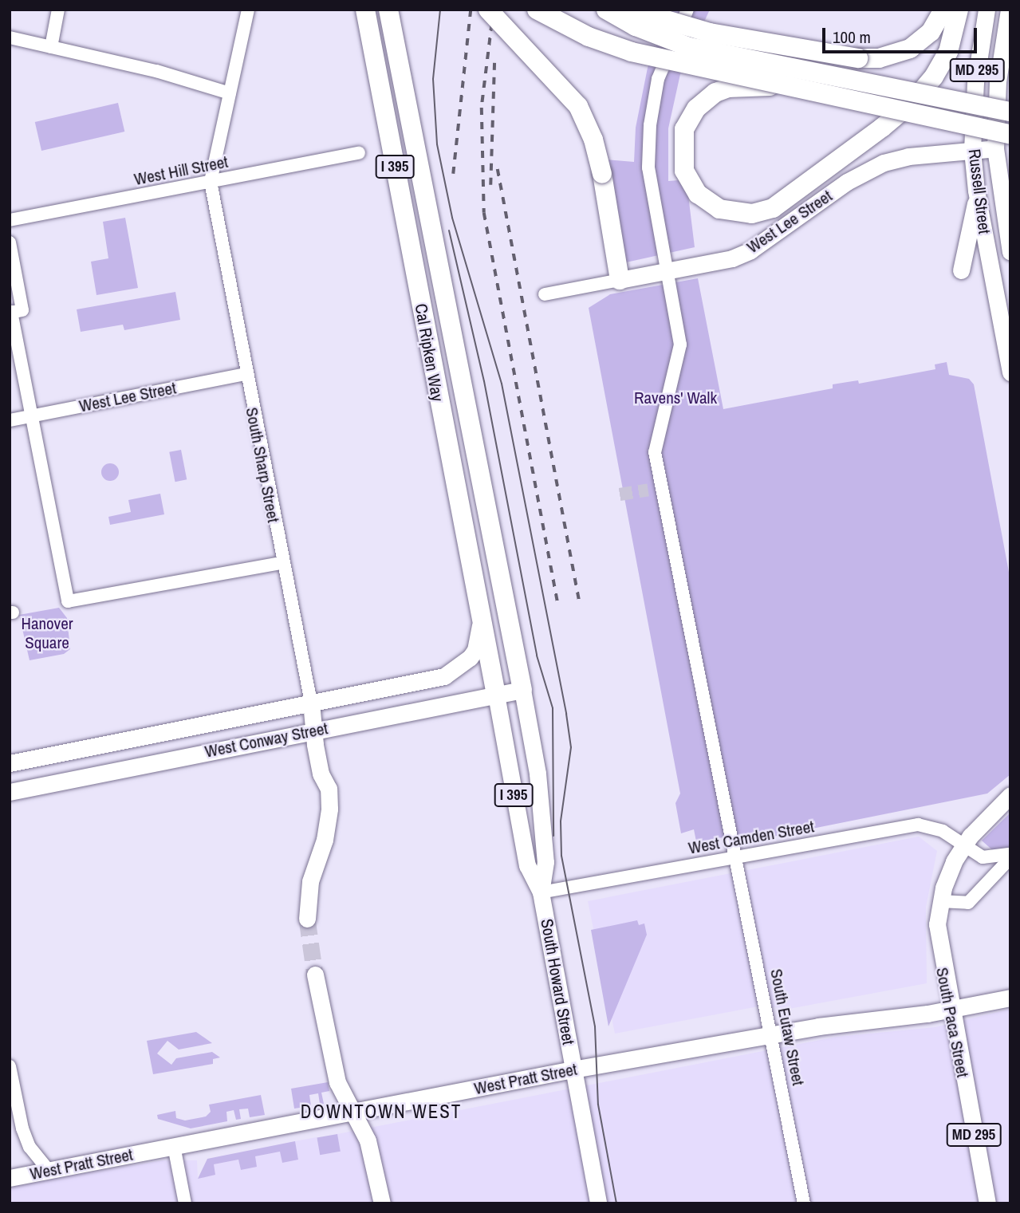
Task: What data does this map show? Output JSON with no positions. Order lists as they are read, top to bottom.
{
  "streets": {
    "highway": ["I 395", "Cal Ripken Way"],
    "main road": [
      "MD 295",
      "Russell Street",
      "West Lee Street",
      "South Sharp Street",
      "West Conway Street",
      "South Howard Street",
      "South Paca Street",
      "West Pratt Street"
    ],
    "street": ["West Hill Street", "West Camden Street", "South Eutaw Street"]
  },
  "crossings": [
    ["MD 295", "West Camden Street"],
    ["MD 295", "South Paca Street"],
    ["West Hill Street", "South Sharp Street"],
    ["Russell Street", "West Lee Street"],
    ["West Lee Street", "South Sharp Street"],
    ["West Lee Street", "South Eutaw Street"],
    ["Cal Ripken Way", "West Conway Street"],
    ["Cal Ripken Way", "South Howard Street"],
    ["South Sharp Street", "West Conway Street"],
    ["West Conway Street", "South Howard Street"],
    ["West Camden Street", "South Howard Street"],
    ["West Camden Street", "South Paca Street"],
    ["West Camden Street", "South Eutaw Street"],
    ["South Howard Street", "West Pratt Street"],
    ["South Paca Street", "West Pratt Street"],
    ["South Eutaw Street", "West Pratt Street"]
  ],
  "districts": ["DOWNTOWN WEST"],
  "parks": ["Ravens' Walk", "Hanover Square"],
  "scale_bar": "100 m"
}
